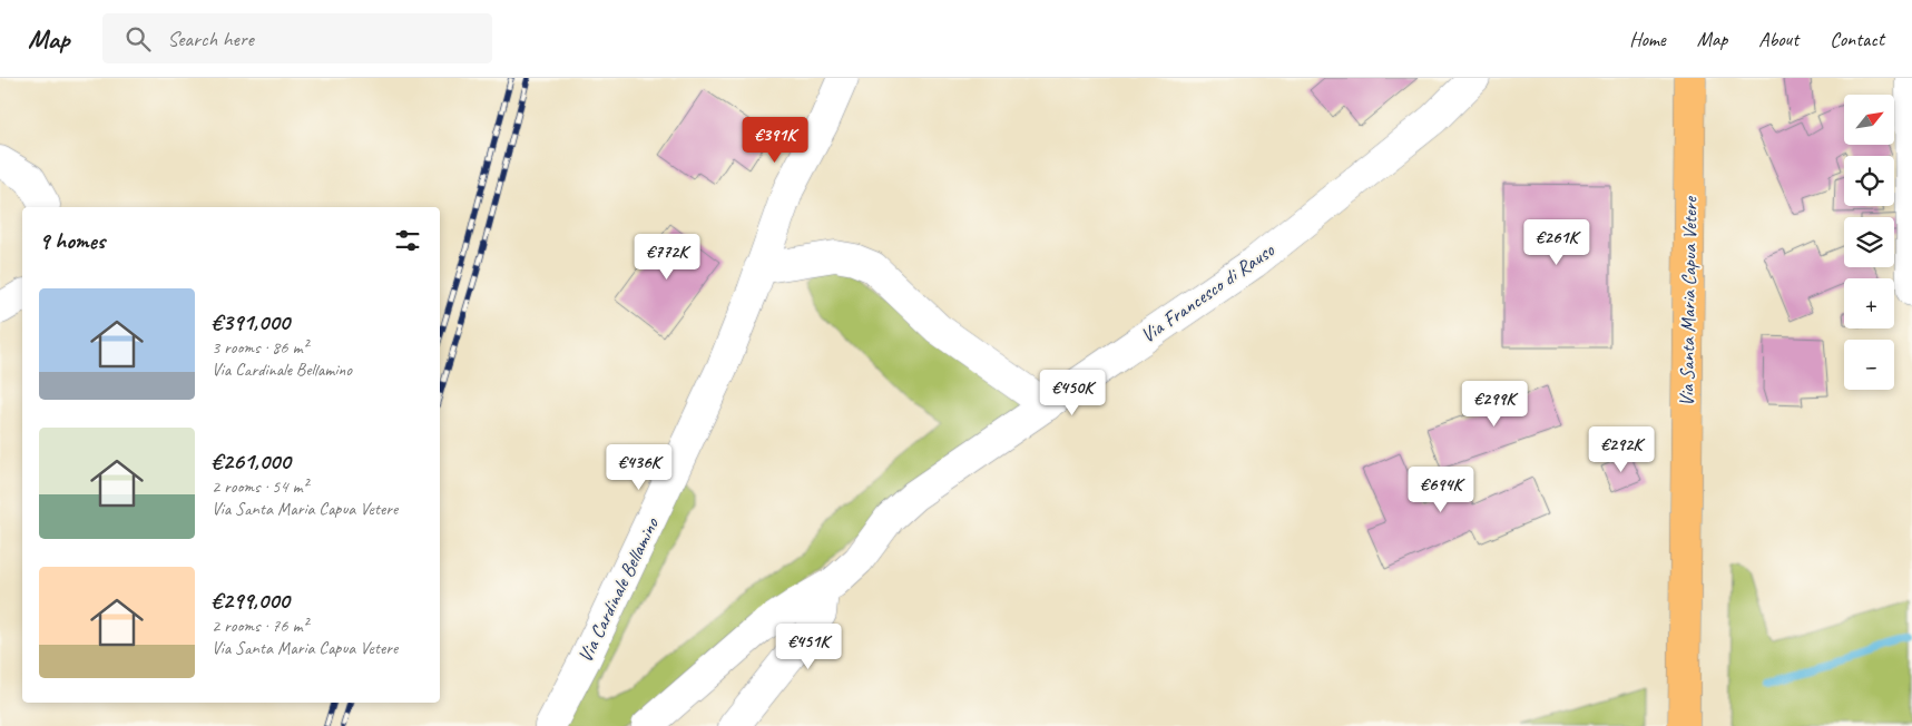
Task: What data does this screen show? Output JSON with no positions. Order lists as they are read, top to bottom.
{
  "streets": {
    "main road": ["Via Santa Maria Capua Vetere"],
    "street": ["Via Francesco di Rauso", "Via Cardinale Bellamino"]
  },
  "north": "top right",
  "page": {
    "header": "Map",
    "search": "Search here",
    "nav": [
      "Home",
      "Map",
      "About",
      "Contact"
    ],
    "map_buttons": ["+", "−"],
    "price": [
      "€391K",
      "€261K",
      "€772K",
      "€450K",
      "€299K",
      "€292K",
      "€436K",
      "€694K",
      "€451K"
    ],
    "heading": "9 homes",
    "list": [
      {
        "name": "€391,000",
        "note": "3 rooms · 86 m² · Via Cardinale Bellamino"
      },
      {
        "name": "€261,000",
        "note": "2 rooms · 54 m² · Via Santa Maria Capua Vetere"
      },
      {
        "name": "€299,000",
        "note": "2 rooms · 76 m² · Via Santa Maria Capua Vetere"
      }
    ]
  }
}
